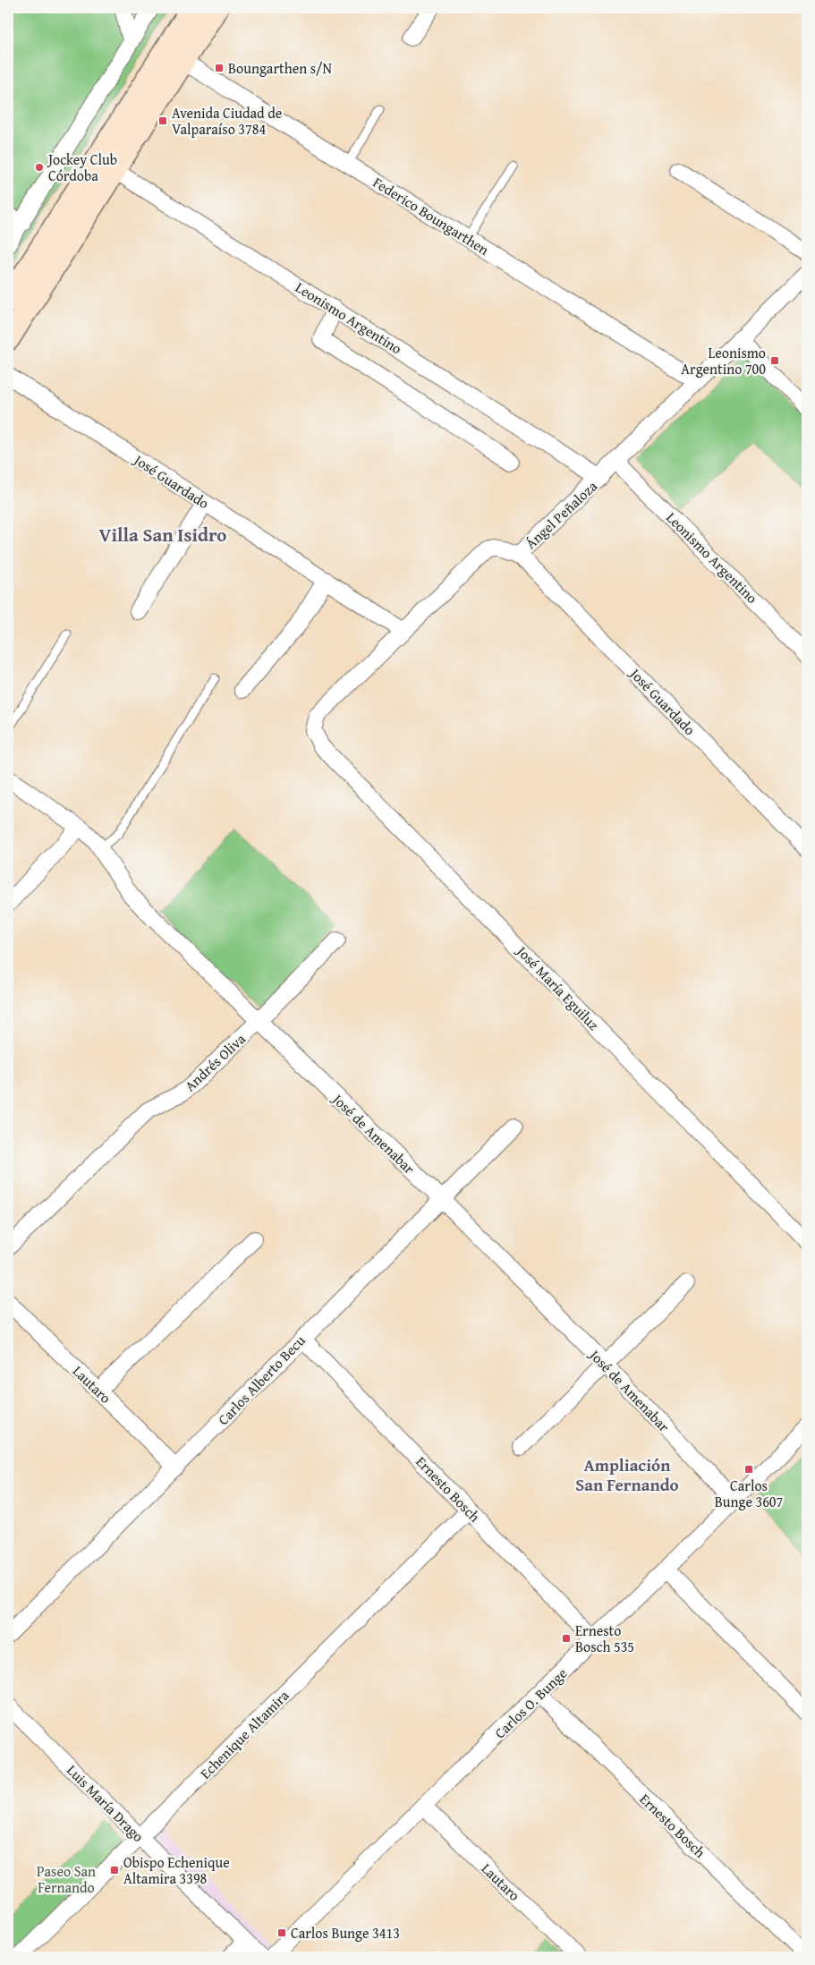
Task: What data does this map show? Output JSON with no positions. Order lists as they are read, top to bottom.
{
  "streets": {
    "street": [
      "Federico Boungarthen",
      "Leonismo Argentino",
      "José Guardado",
      "Ángel Peñaloza",
      "José María Eguiluz",
      "Andrés Oliva",
      "José de Amenabar",
      "Carlos Alberto Becu",
      "Lautaro",
      "Ernesto Bosch",
      "Carlos O. Bunge",
      "Echenique Altamira",
      "Luis María Drago"
    ]
  },
  "crossings": [
    ["Federico Boungarthen", "Ángel Peñaloza"],
    ["Leonismo Argentino", "Ángel Peñaloza"],
    ["José Guardado", "Ángel Peñaloza"],
    ["Ángel Peñaloza", "José María Eguiluz"],
    ["Andrés Oliva", "José de Amenabar"],
    ["José de Amenabar", "Carlos Alberto Becu"],
    ["José de Amenabar", "Carlos O. Bunge"],
    ["Carlos Alberto Becu", "Lautaro"],
    ["Carlos Alberto Becu", "Ernesto Bosch"],
    ["Lautaro", "Carlos O. Bunge"],
    ["Ernesto Bosch", "Carlos O. Bunge"],
    ["Ernesto Bosch", "Echenique Altamira"],
    ["Echenique Altamira", "Luis María Drago"]
  ],
  "districts": ["Villa San Isidro", "Ampliación San Fernando"],
  "parks": ["Paseo San Fernando"],
  "places": {
    "transit": [
      "Boungarthen s/N",
      "Avenida Ciudad de Valparaíso 3784",
      "Leonismo Argentino 700",
      "Carlos Bunge 3607",
      "Ernesto Bosch 535",
      "Obispo Echenique Altamira 3398",
      "Carlos Bunge 3413"
    ],
    "other": ["Jockey Club Córdoba"]
  }
}
